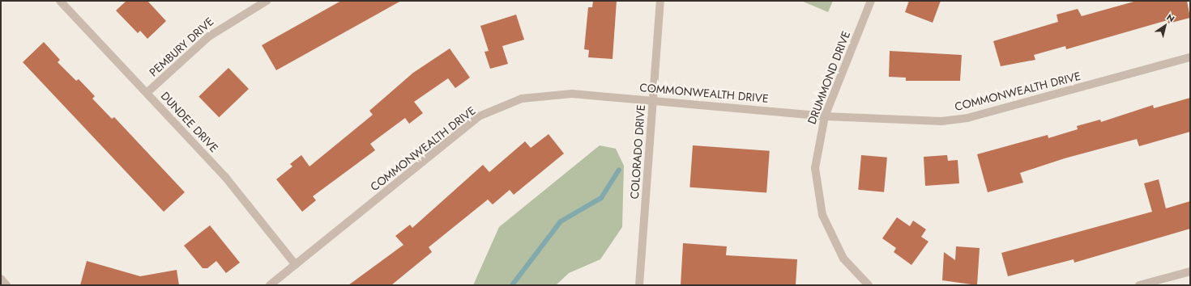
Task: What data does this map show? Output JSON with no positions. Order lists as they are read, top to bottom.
{
  "streets": {
    "street": [
      "PEMBURY DRIVE",
      "DRUMMOND DRIVE",
      "COMMONWEALTH DRIVE",
      "DUNDEE DRIVE",
      "COLORADO DRIVE"
    ]
  },
  "crossings": [
    ["PEMBURY DRIVE", "DUNDEE DRIVE"],
    ["DRUMMOND DRIVE", "COMMONWEALTH DRIVE"],
    ["COMMONWEALTH DRIVE", "DUNDEE DRIVE"],
    ["COMMONWEALTH DRIVE", "COLORADO DRIVE"]
  ],
  "north": "top right"
}
